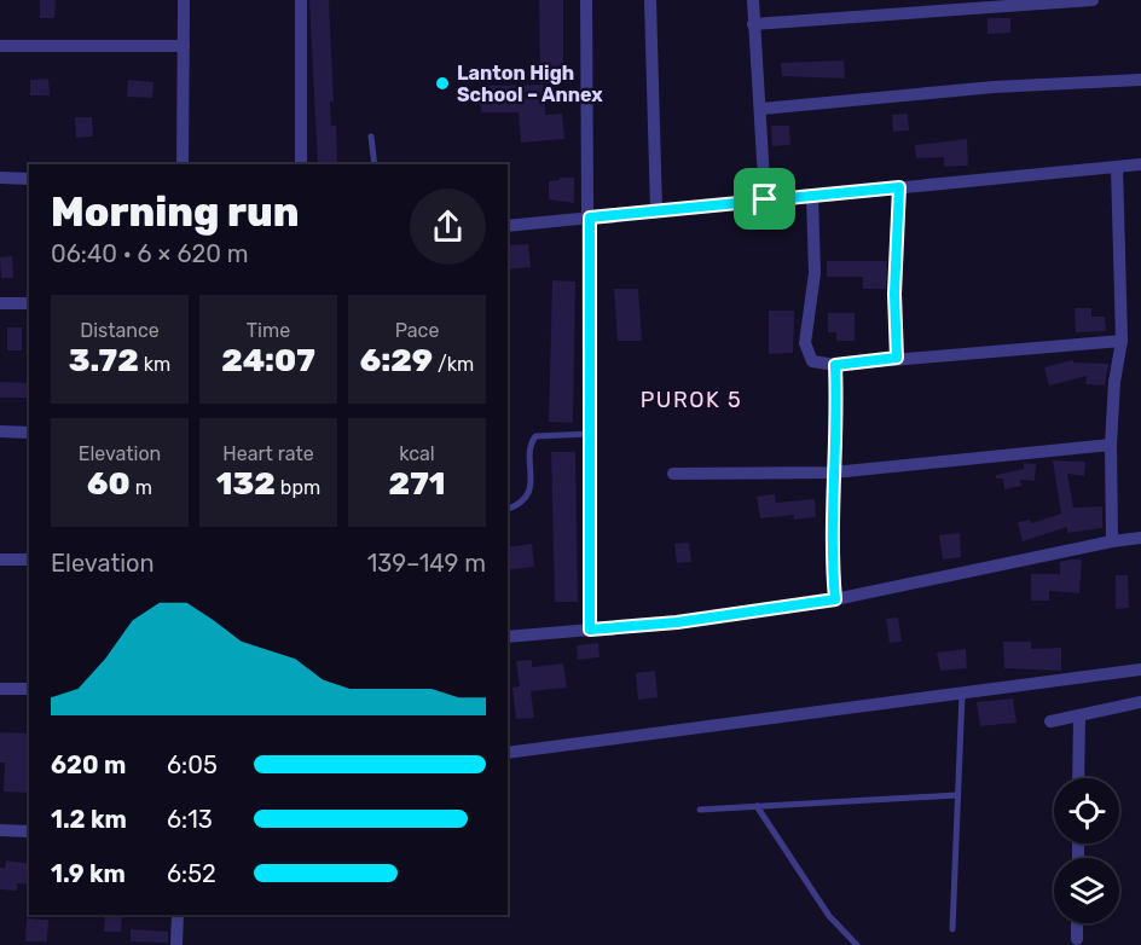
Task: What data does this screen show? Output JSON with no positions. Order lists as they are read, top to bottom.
{
  "districts": ["PUROK 5"],
  "places": ["Lanton High School – Annex"],
  "page": {
    "heading": ["Morning run", "06:40 · 6 × 620 m"],
    "stats": [
      ["Distance", "3.72 km"],
      ["Time", "24:07"],
      ["Pace", "6:29 /km"],
      ["Elevation", "60 m"],
      ["Heart rate", "132 bpm"],
      ["kcal", "271"]
    ],
    "chart": ["Elevation", "139–149 m"],
    "list": [
      {
        "name": "620 m",
        "note": "6:05"
      },
      {
        "name": "1.2 km",
        "note": "6:13"
      },
      {
        "name": "1.9 km",
        "note": "6:52"
      }
    ]
  }
}
